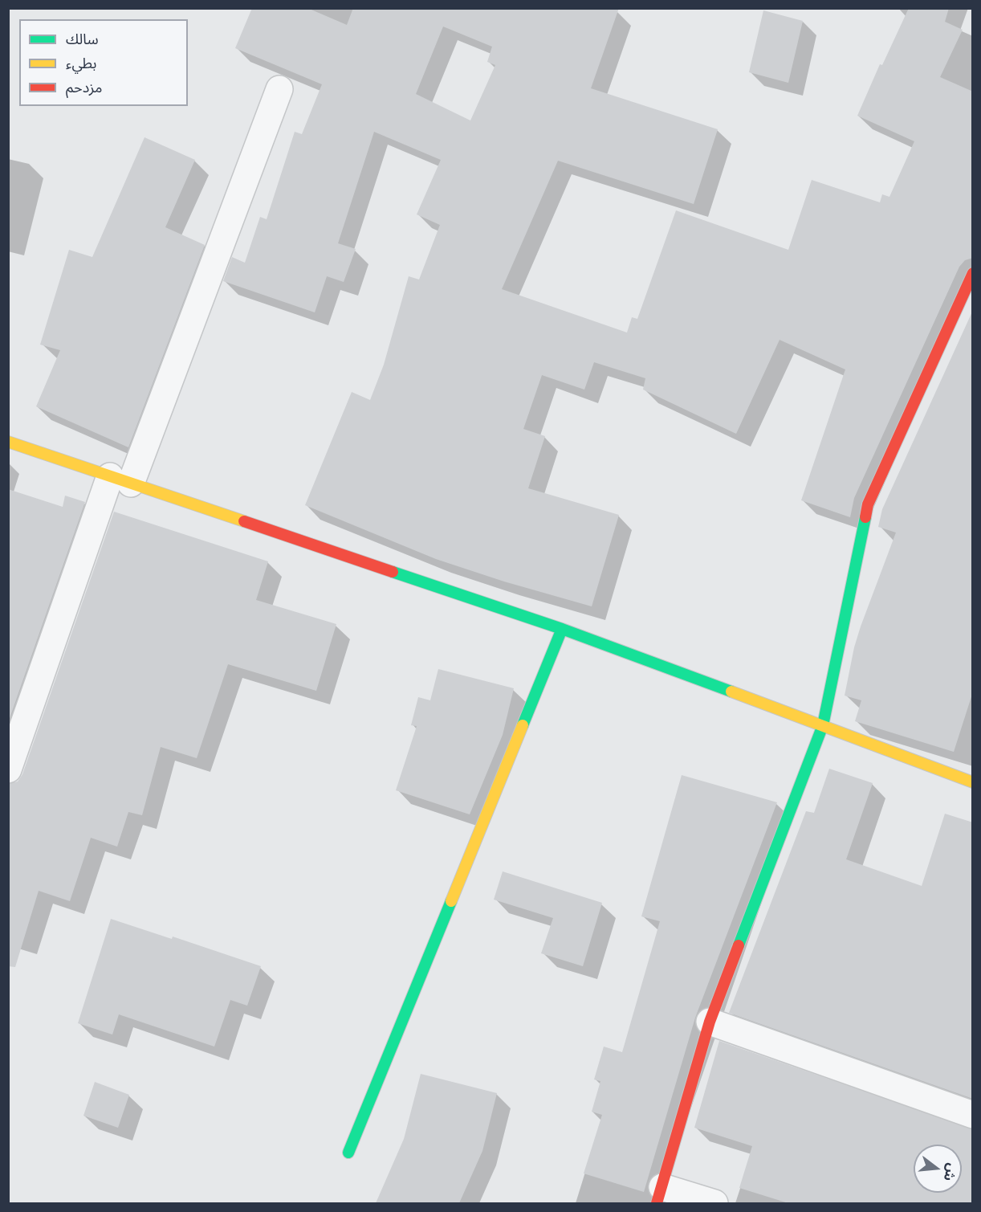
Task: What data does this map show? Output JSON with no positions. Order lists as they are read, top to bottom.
{
  "legend": ["سالك", "بطيء", "مزدحم"],
  "north": "right"
}
